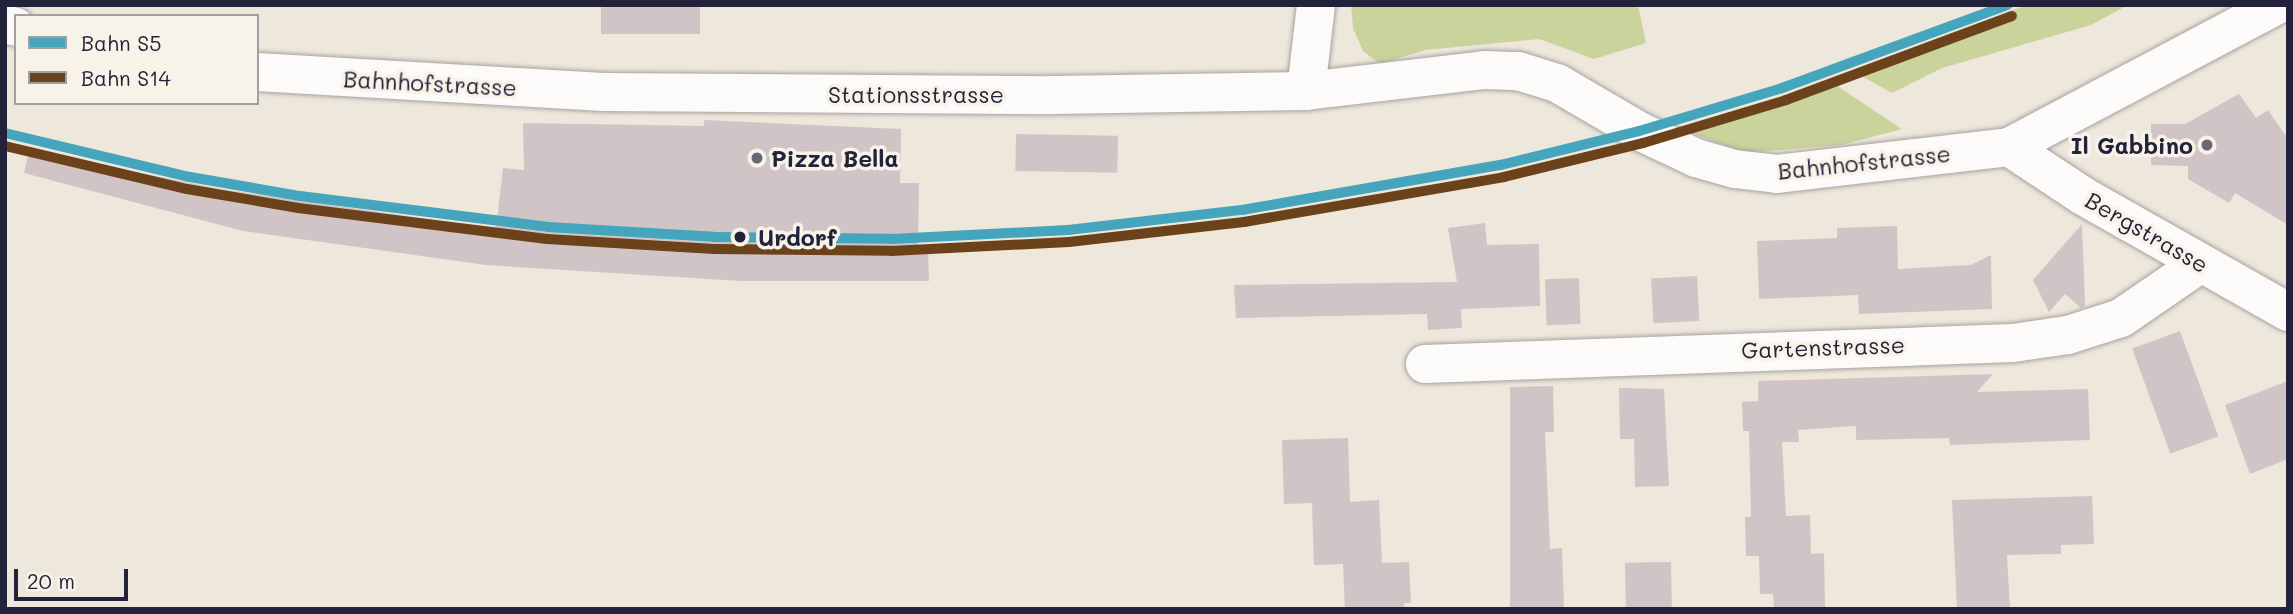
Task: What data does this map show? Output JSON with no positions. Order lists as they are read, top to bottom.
{
  "streets": {
    "street": [
      "Bahnhofstrasse",
      "Stationsstrasse",
      "Bergstrasse",
      "Gartenstrasse"
    ]
  },
  "crossings": [
    ["Bahnhofstrasse", "Stationsstrasse"],
    ["Bahnhofstrasse", "Bergstrasse"],
    ["Bergstrasse", "Gartenstrasse"]
  ],
  "places": ["Il Gabbino", "Pizza Bella", "Urdorf"],
  "lines": ["rail line S5", "rail line S14"],
  "legend": ["Bahn S5", "Bahn S14"],
  "scale_bar": "20 m"
}
